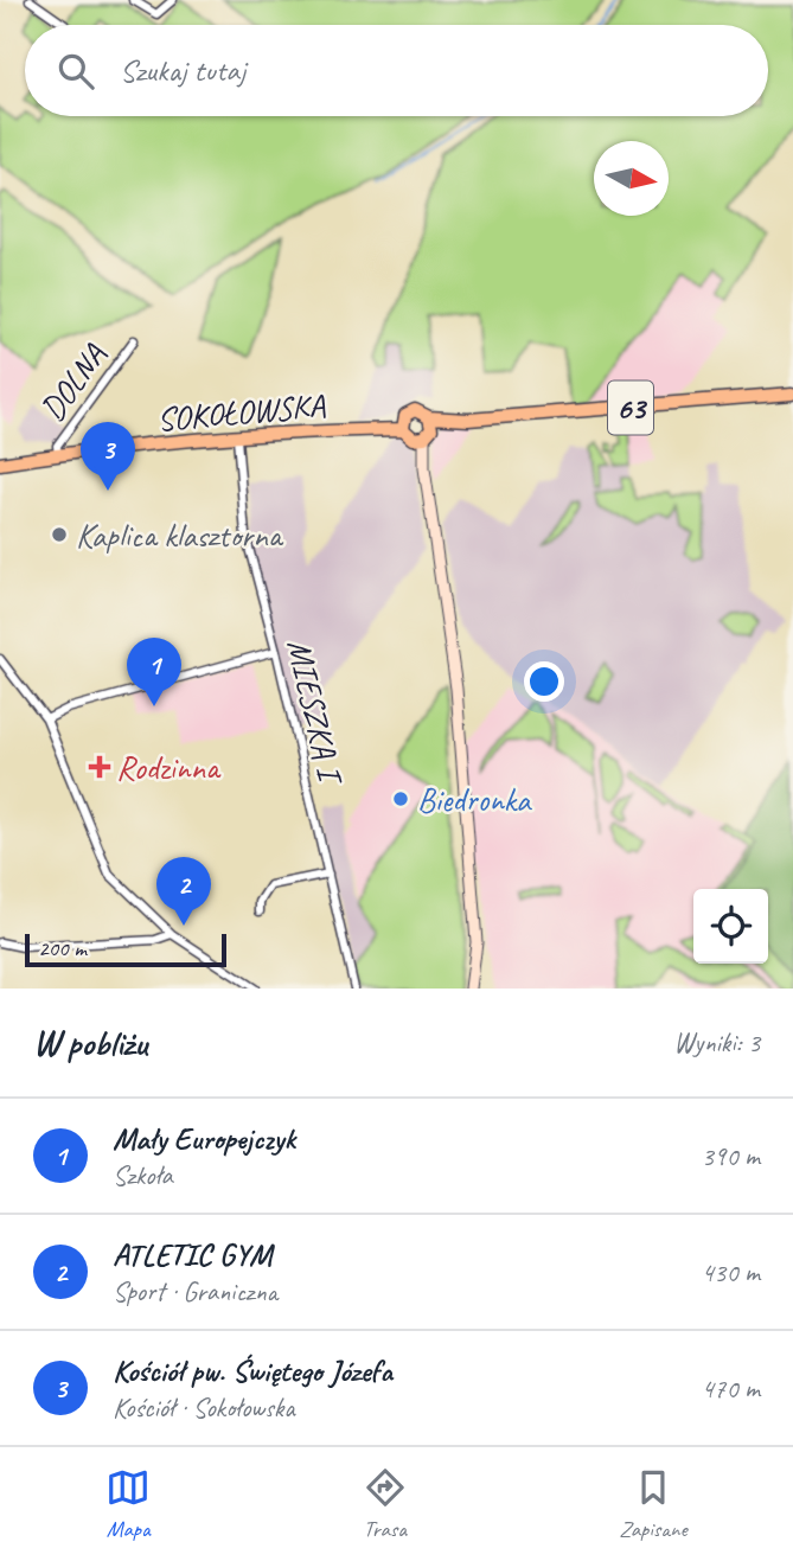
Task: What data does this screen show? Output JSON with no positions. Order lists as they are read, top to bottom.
{
  "streets": {
    "main road": ["63", "SOKOŁOWSKA"],
    "street": ["DOLNA", "MIESZKA I"]
  },
  "crossings": [
    ["DOLNA", "SOKOŁOWSKA"],
    ["SOKOŁOWSKA", "MIESZKA I"]
  ],
  "places": {
    "other": ["Kaplica klasztorna", "Biedronka"],
    "health": ["Rodzinna"]
  },
  "scale_bar": "200 m",
  "north": "right",
  "page": {
    "search": "Szukaj tutaj",
    "pins": ["3", "1", "2"],
    "scale": "200 m",
    "heading": ["W pobliżu", "Wyniki: 3"],
    "list": [
      {
        "mark": "1",
        "name": "Mały Europejczyk",
        "note": "Szkoła",
        "value": "390 m"
      },
      {
        "mark": "2",
        "name": "ATLETIC GYM",
        "note": "Sport · Graniczna",
        "value": "430 m"
      },
      {
        "mark": "3",
        "name": "Kościół pw. Świętego Józefa",
        "note": "Kościół · Sokołowska",
        "value": "470 m"
      }
    ],
    "nav": ["Mapa", "Trasa", "Zapisane"]
  }
}
